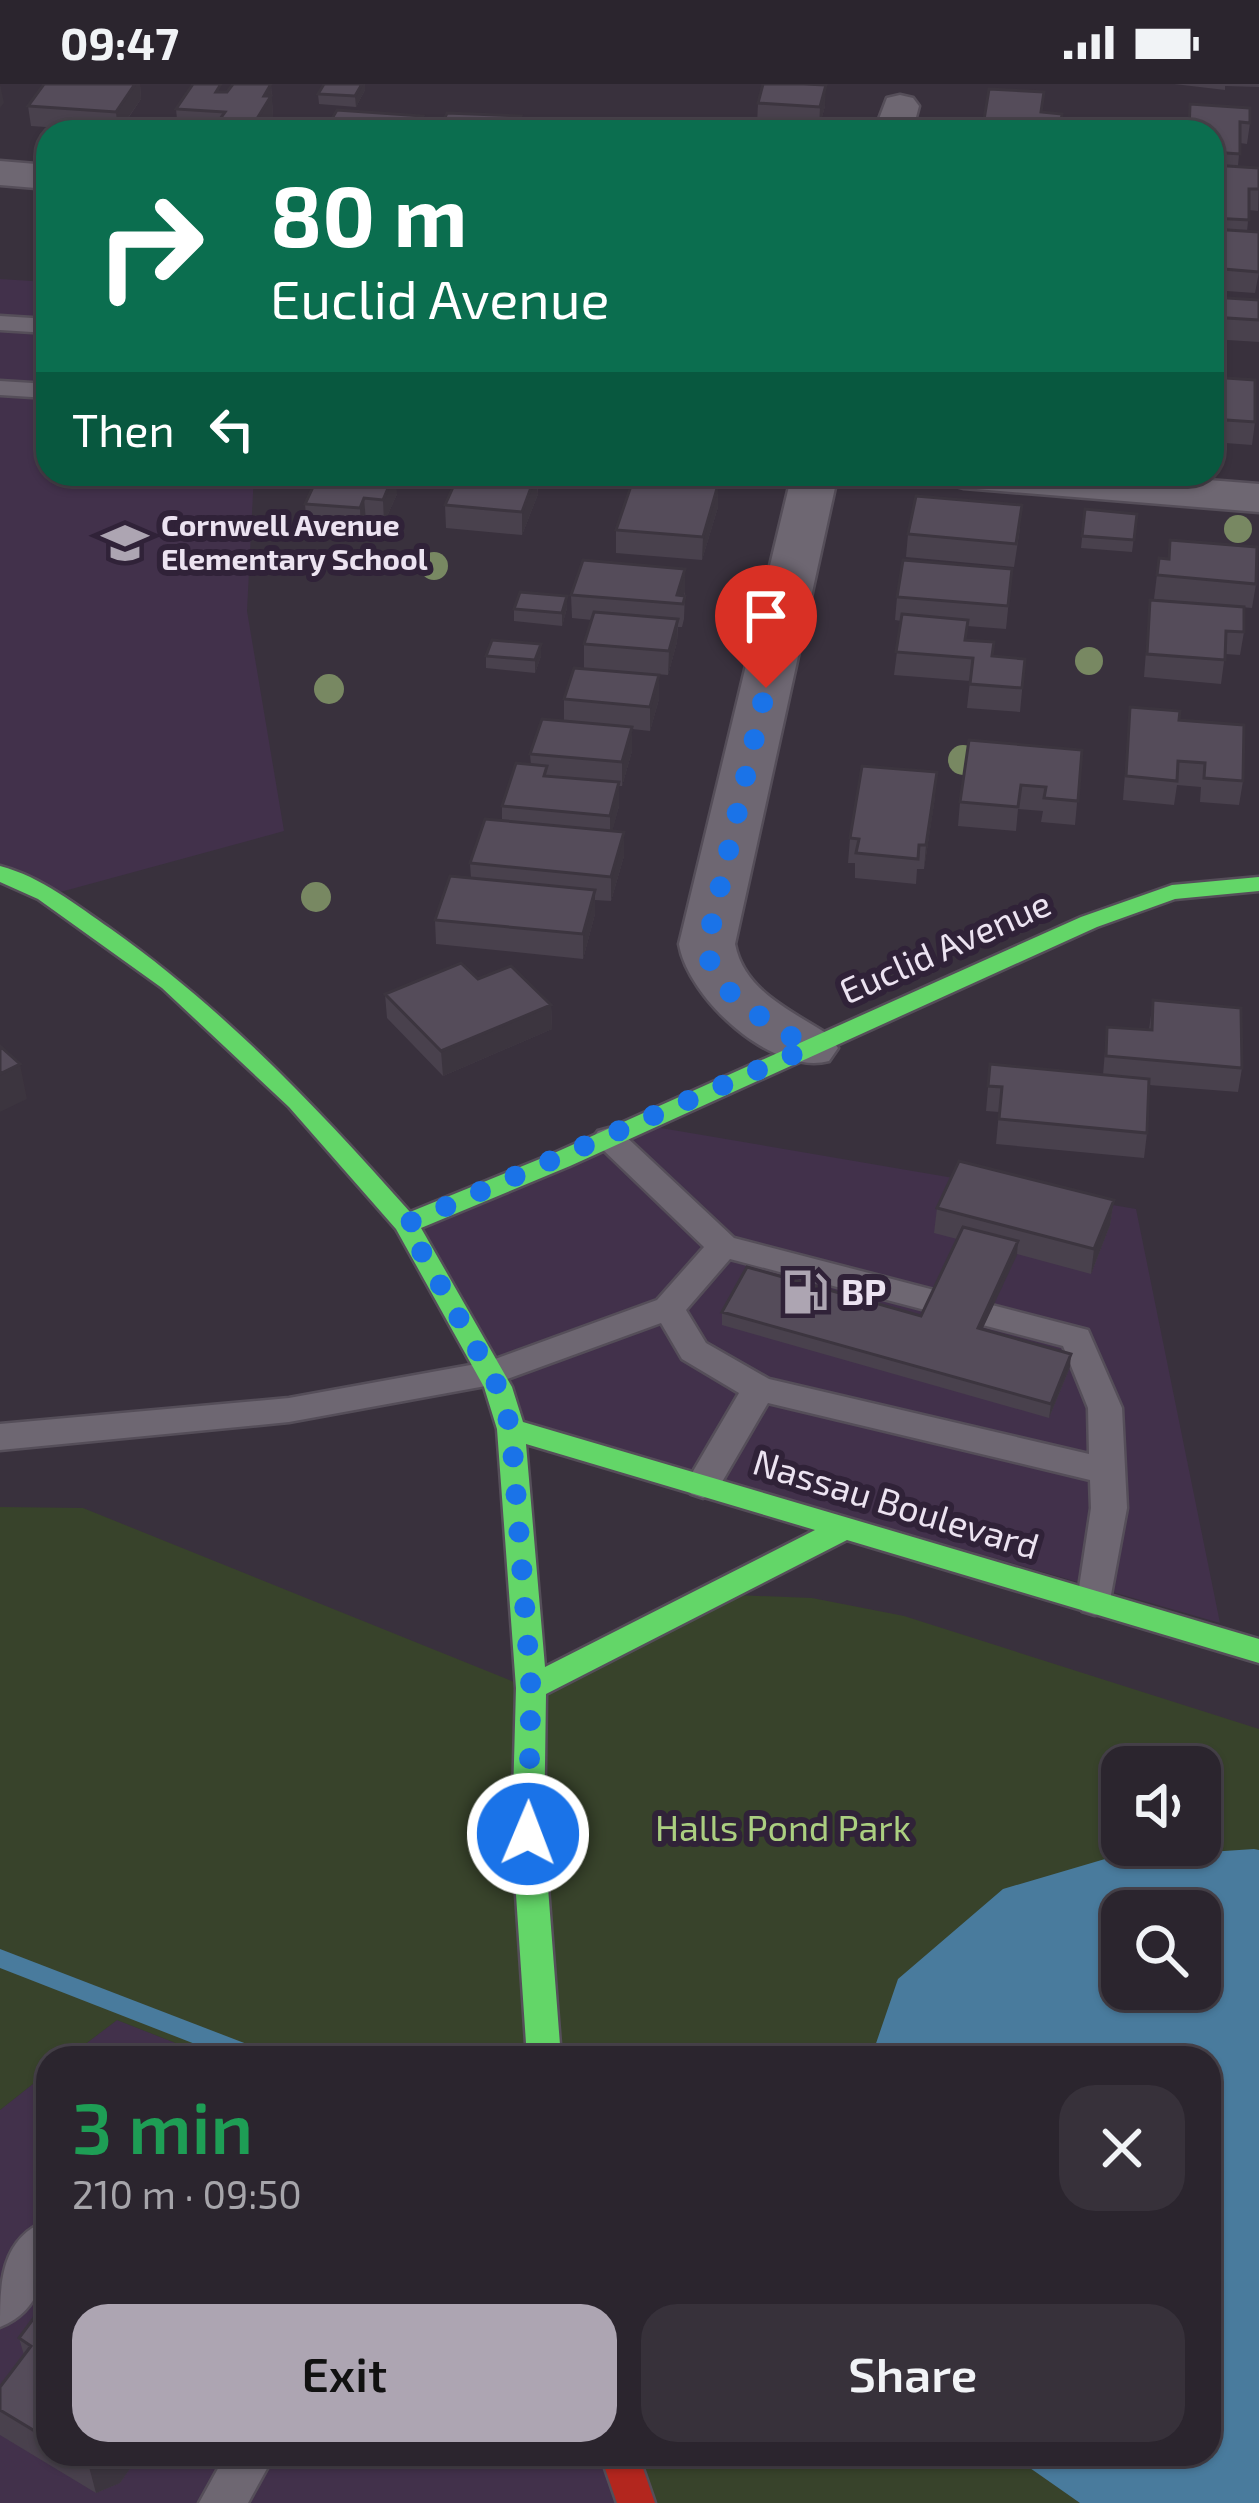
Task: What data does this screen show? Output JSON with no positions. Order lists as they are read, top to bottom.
{
  "streets": {
    "main road": ["Euclid Avenue", "Nassau Boulevard"]
  },
  "parks": ["Halls Pond Park"],
  "places": {
    "school or university": ["Cornwell Avenue Elementary School"],
    "fuel station": ["BP"]
  },
  "page": {
    "status": "09:47",
    "turn": ["80 m", "Euclid Avenue"],
    "then": "Then",
    "heading": ["3 min", "210 m · 09:50"],
    "buttons": ["Exit", "Share"]
  }
}
